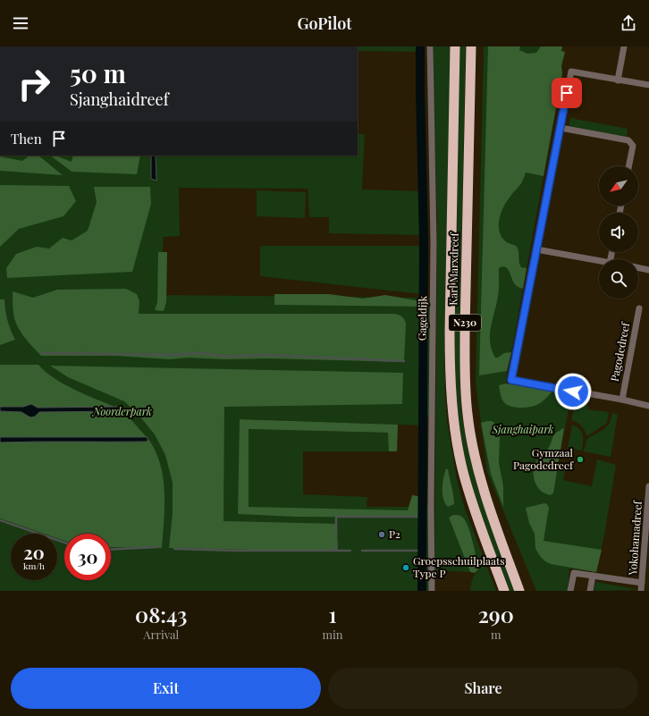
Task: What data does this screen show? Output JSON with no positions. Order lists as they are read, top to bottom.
{
  "streets": {
    "highway": ["Karl Marxdreef", "N230"],
    "street": ["Gageldijk", "Pagodedreef", "Yokohamadreef"]
  },
  "parks": ["Noorderpark", "Sjanghaipark"],
  "places": ["Gymzaal Pagodedreef", "P2", "Groepsschuilplaats Type P"],
  "north": "bottom left",
  "page": {
    "header": "GoPilot",
    "turn": ["50 m", "Sjanghaidreef"],
    "then": "Then",
    "speed": "20 km/h",
    "limit": "30",
    "eta": [
      "08:43",
      "Arrival",
      "1",
      "min",
      "290",
      "m"
    ],
    "buttons": ["Exit", "Share"]
  }
}
